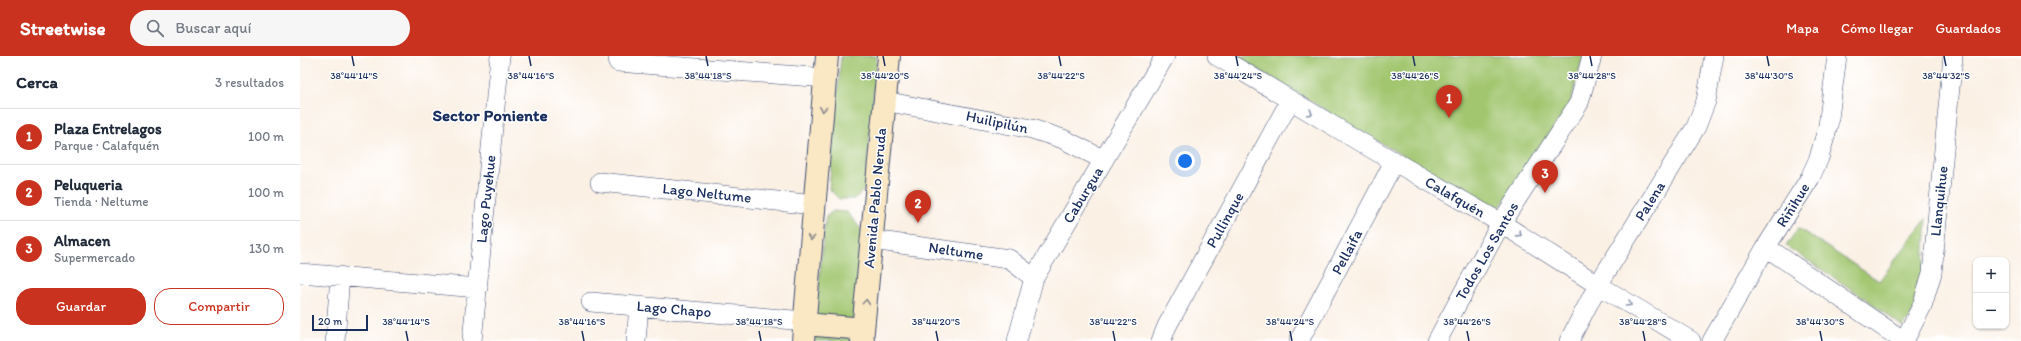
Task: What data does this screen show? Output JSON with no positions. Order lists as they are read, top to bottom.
{
  "streets": {
    "main road": ["Avenida Pablo Neruda"],
    "street": [
      "Huilipilún",
      "Lago Neltume",
      "Caburgua",
      "Calafquén",
      "Lago Puyehue",
      "Palena",
      "Llanquihue",
      "Riñihue",
      "Pullinque",
      "Neltume",
      "Todos Los Santos",
      "Pellaifa",
      "Lago Chapo"
    ]
  },
  "crossings": [
    ["Huilipilún", "Caburgua"],
    ["Huilipilún", "Avenida Pablo Neruda"],
    ["Caburgua", "Neltume"],
    ["Calafquén", "Palena"],
    ["Calafquén", "Pullinque"],
    ["Calafquén", "Todos Los Santos"],
    ["Calafquén", "Pellaifa"],
    ["Avenida Pablo Neruda", "Neltume"]
  ],
  "one_way": ["Calafquén"],
  "districts": ["Sector Poniente"],
  "scale_bar": "20 m",
  "page": {
    "header": "Streetwise",
    "search": "Buscar aquí",
    "nav": ["Mapa", "Cómo llegar", "Guardados"],
    "heading": ["Cerca", "3 resultados"],
    "pins": ["1", "3", "2"],
    "list": [
      {
        "mark": "1",
        "name": "Plaza Entrelagos",
        "note": "Parque · Calafquén",
        "value": "100 m"
      },
      {
        "mark": "2",
        "name": "Peluqueria",
        "note": "Tienda · Neltume",
        "value": "100 m"
      },
      {
        "mark": "3",
        "name": "Almacen",
        "note": "Supermercado",
        "value": "130 m"
      }
    ],
    "map_buttons": ["+", "−"],
    "buttons": ["Guardar", "Compartir"],
    "scale": "20 m"
  },
  "coordinates": [
    "38°44'14\"S",
    "38°44'16\"S",
    "38°44'18\"S",
    "38°44'24\"S",
    "38°44'28\"S",
    "38°44'32\"S",
    "38°44'20\"S",
    "38°44'22\"S",
    "38°44'26\"S",
    "38°44'30\"S"
  ]
}
